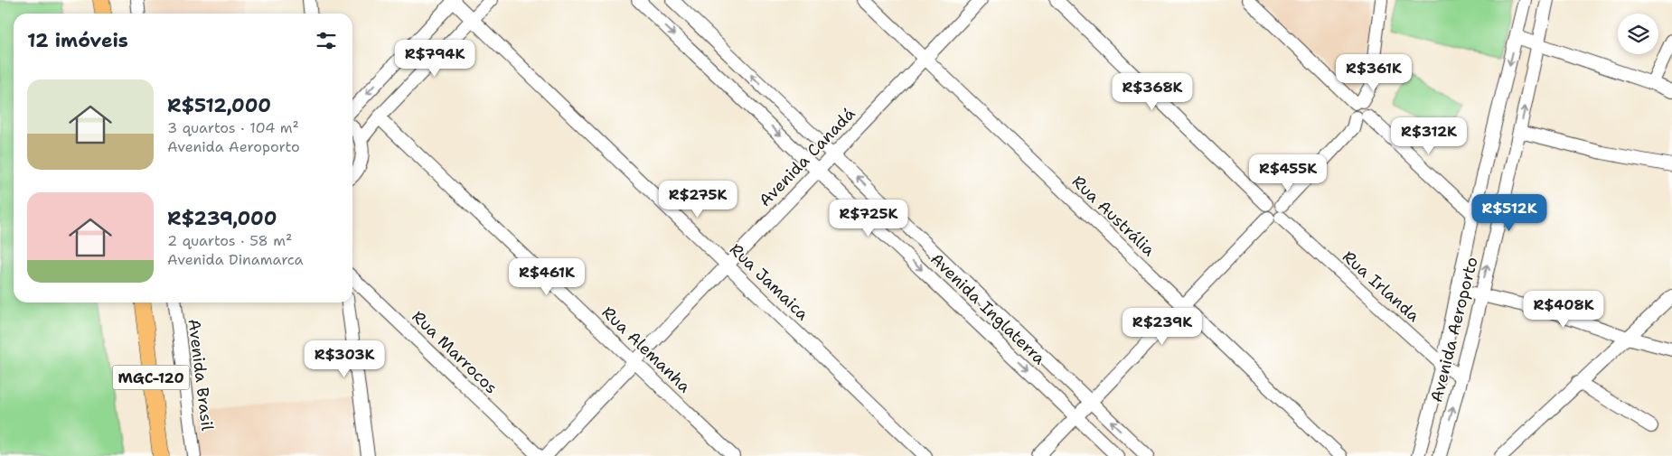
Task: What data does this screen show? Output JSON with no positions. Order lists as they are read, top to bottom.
{
  "streets": {
    "main road": ["MGC-120"],
    "street": [
      "Avenida Canadá",
      "Rua Austrália",
      "Rua Jamaica",
      "Rua Irlanda",
      "Avenida Inglaterra",
      "Avenida Aeroporto",
      "Rua Alemanha",
      "Rua Marrocos",
      "Avenida Brasil"
    ]
  },
  "crossings": [
    ["Avenida Canadá", "Rua Austrália"],
    ["Avenida Canadá", "Rua Jamaica"],
    ["Avenida Canadá", "Avenida Inglaterra"],
    ["Avenida Canadá", "Rua Alemanha"],
    ["Rua Irlanda", "Avenida Aeroporto"]
  ],
  "page": {
    "heading": "12 imóveis",
    "price": [
      "R$794K",
      "R$361K",
      "R$368K",
      "R$312K",
      "R$455K",
      "R$275K",
      "R$512K",
      "R$725K",
      "R$461K",
      "R$408K",
      "R$239K",
      "R$303K"
    ],
    "list": [
      {
        "name": "R$512,000",
        "note": "3 quartos · 104 m² · Avenida Aeroporto"
      },
      {
        "name": "R$239,000",
        "note": "2 quartos · 58 m² · Avenida Dinamarca"
      }
    ]
  }
}
